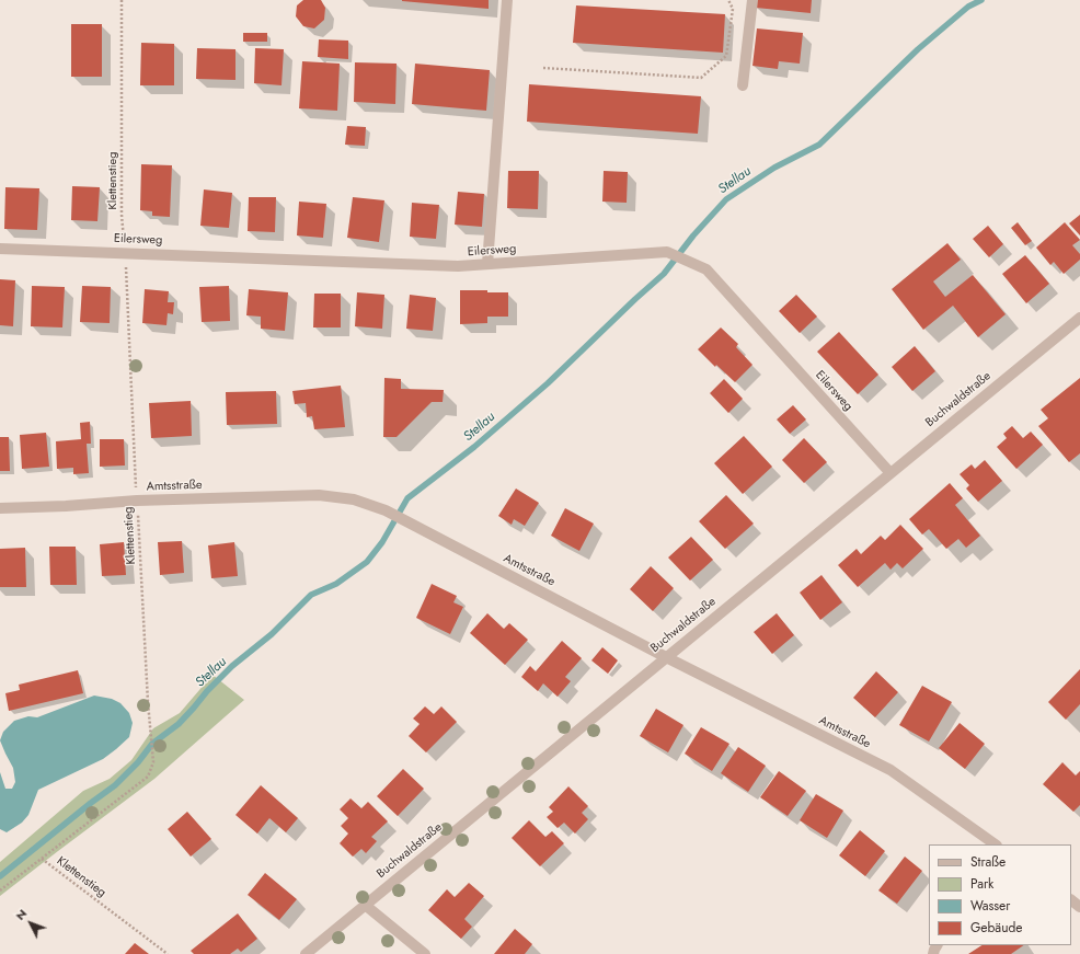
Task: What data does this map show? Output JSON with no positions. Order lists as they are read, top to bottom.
{
  "streets": {
    "street": ["Eilersweg", "Buchwaldstraße", "Amtsstraße"],
    "path": ["Klettenstieg"]
  },
  "crossings": [
    ["Klettenstieg", "Eilersweg"],
    ["Klettenstieg", "Amtsstraße"],
    ["Eilersweg", "Buchwaldstraße"],
    ["Buchwaldstraße", "Amtsstraße"]
  ],
  "water": ["Stellau"],
  "legend": [
    "Straße",
    "Park",
    "Wasser",
    "Gebäude"
  ],
  "north": "top left"
}
